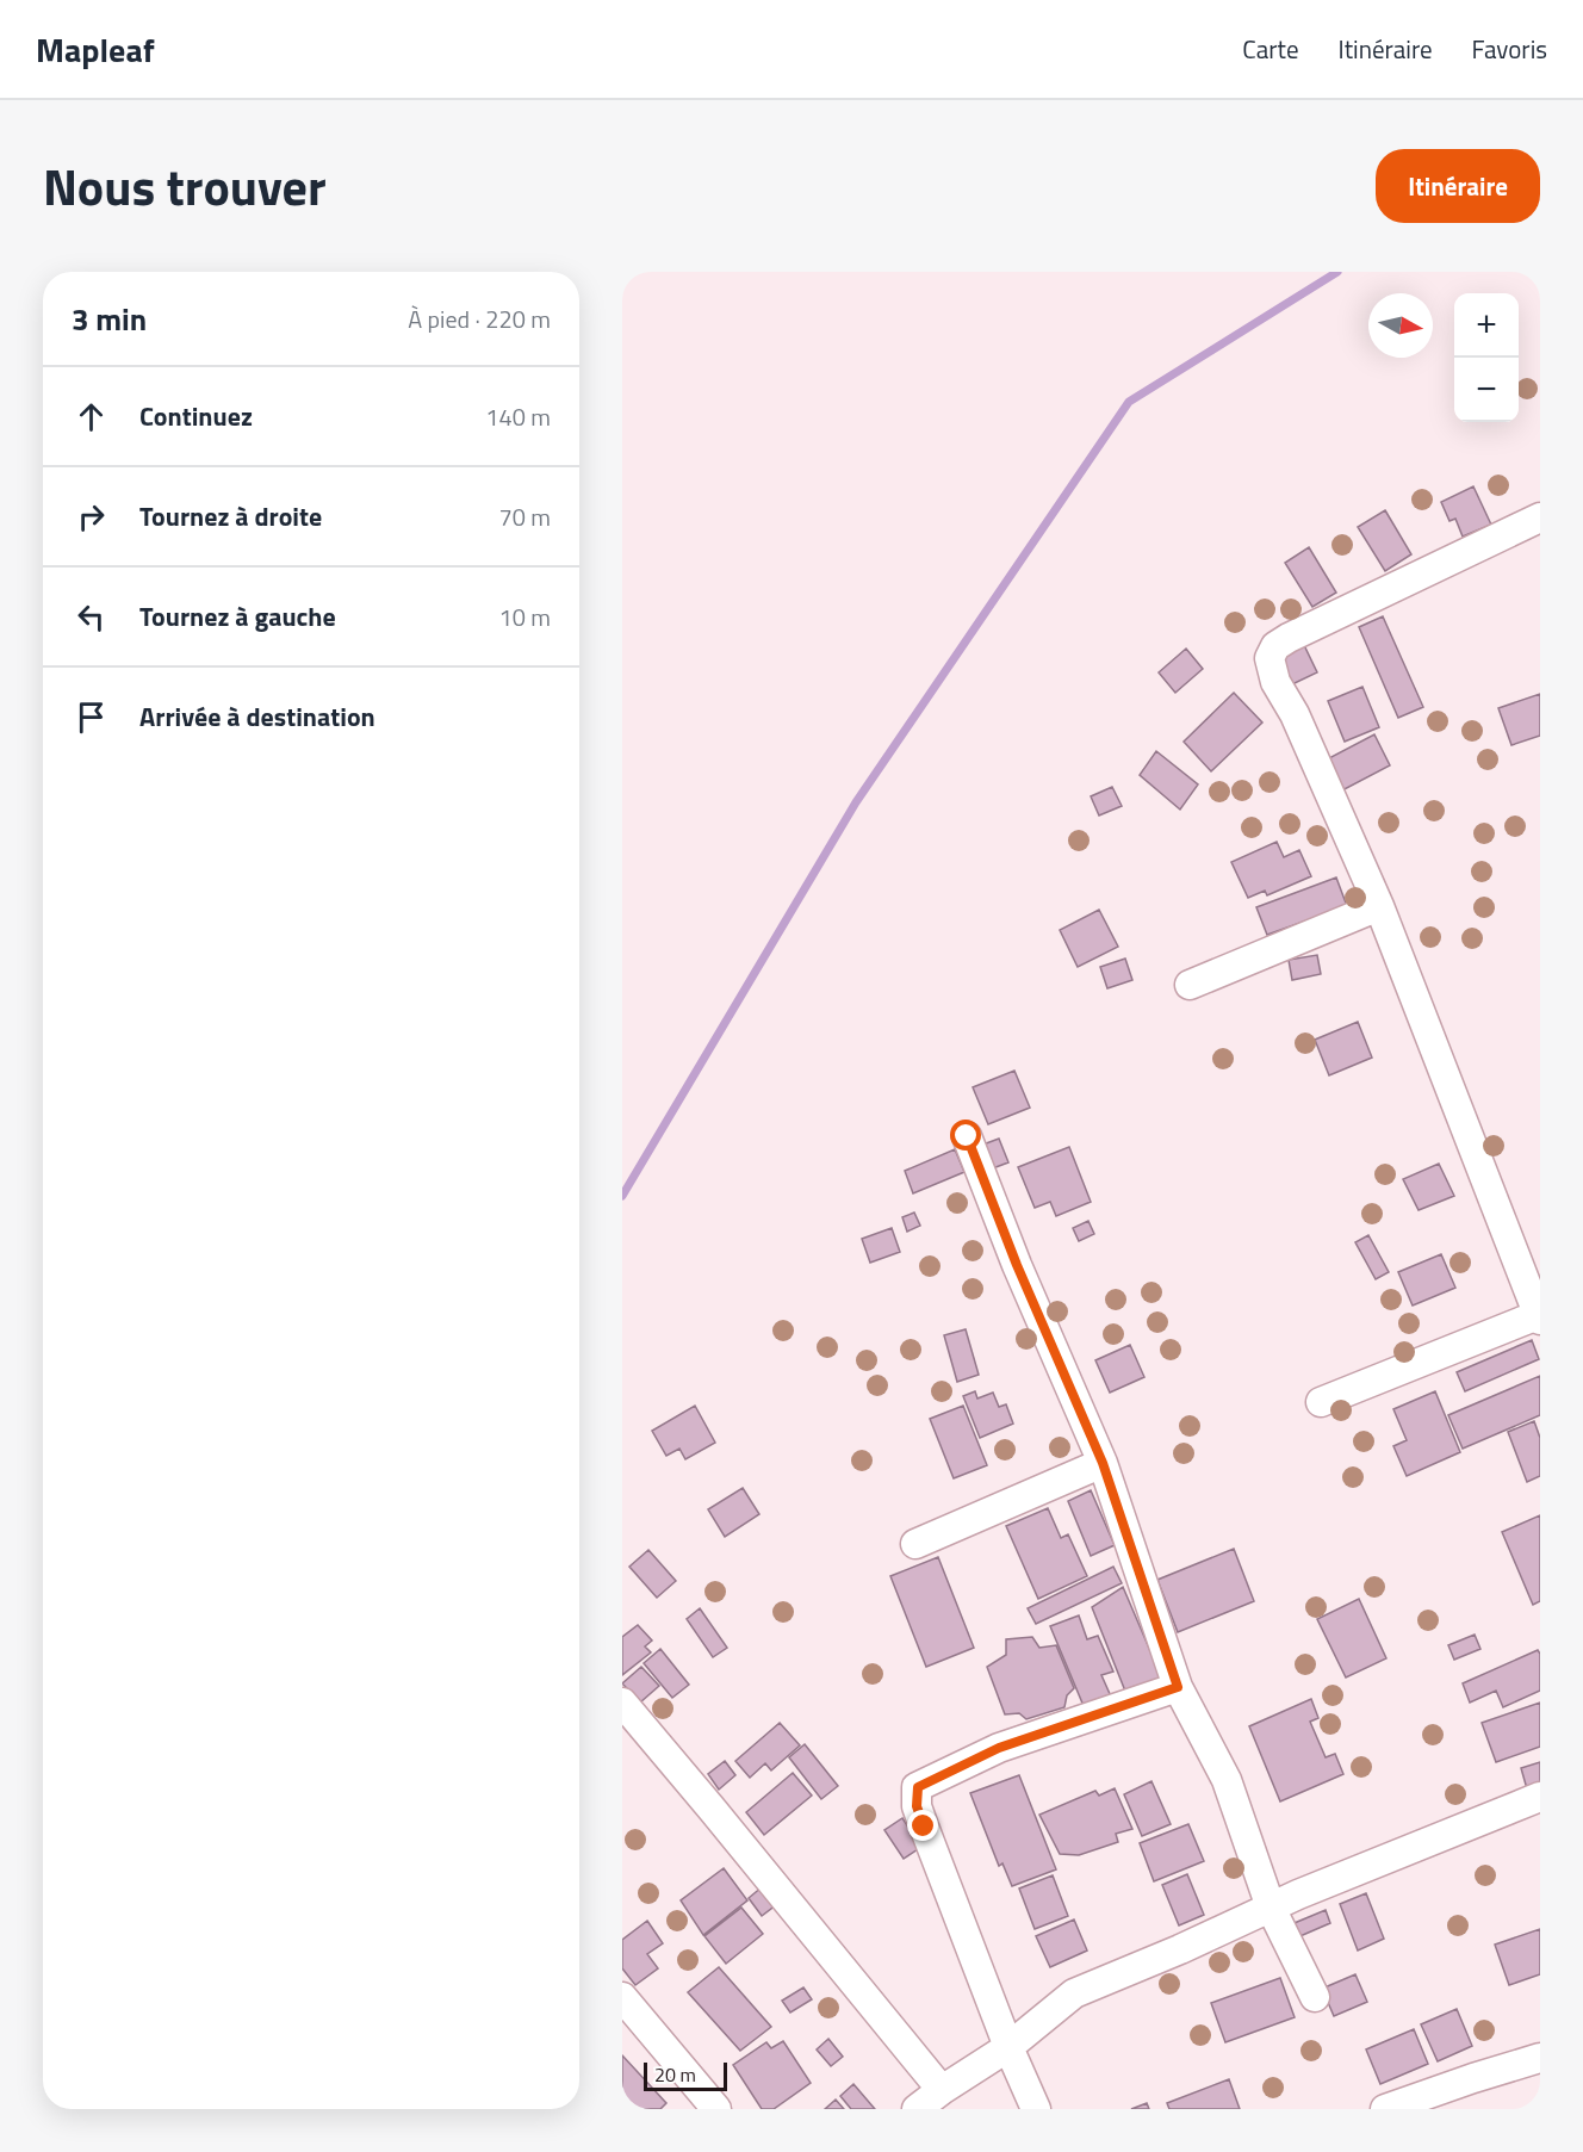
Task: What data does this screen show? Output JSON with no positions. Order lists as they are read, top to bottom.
{
  "scale_bar": "20 m",
  "north": "right",
  "page": {
    "header": "Mapleaf",
    "nav": ["Carte", "Itinéraire", "Favoris"],
    "title": "Nous trouver",
    "buttons": "Itinéraire",
    "heading": ["3 min", "À pied · 220 m"],
    "map_buttons": ["+", "−"],
    "list": [
      ["Continuez", "140 m"],
      ["Tournez à droite", "70 m"],
      ["Tournez à gauche", "10 m"],
      "Arrivée à destination"
    ],
    "scale": "20 m"
  }
}
